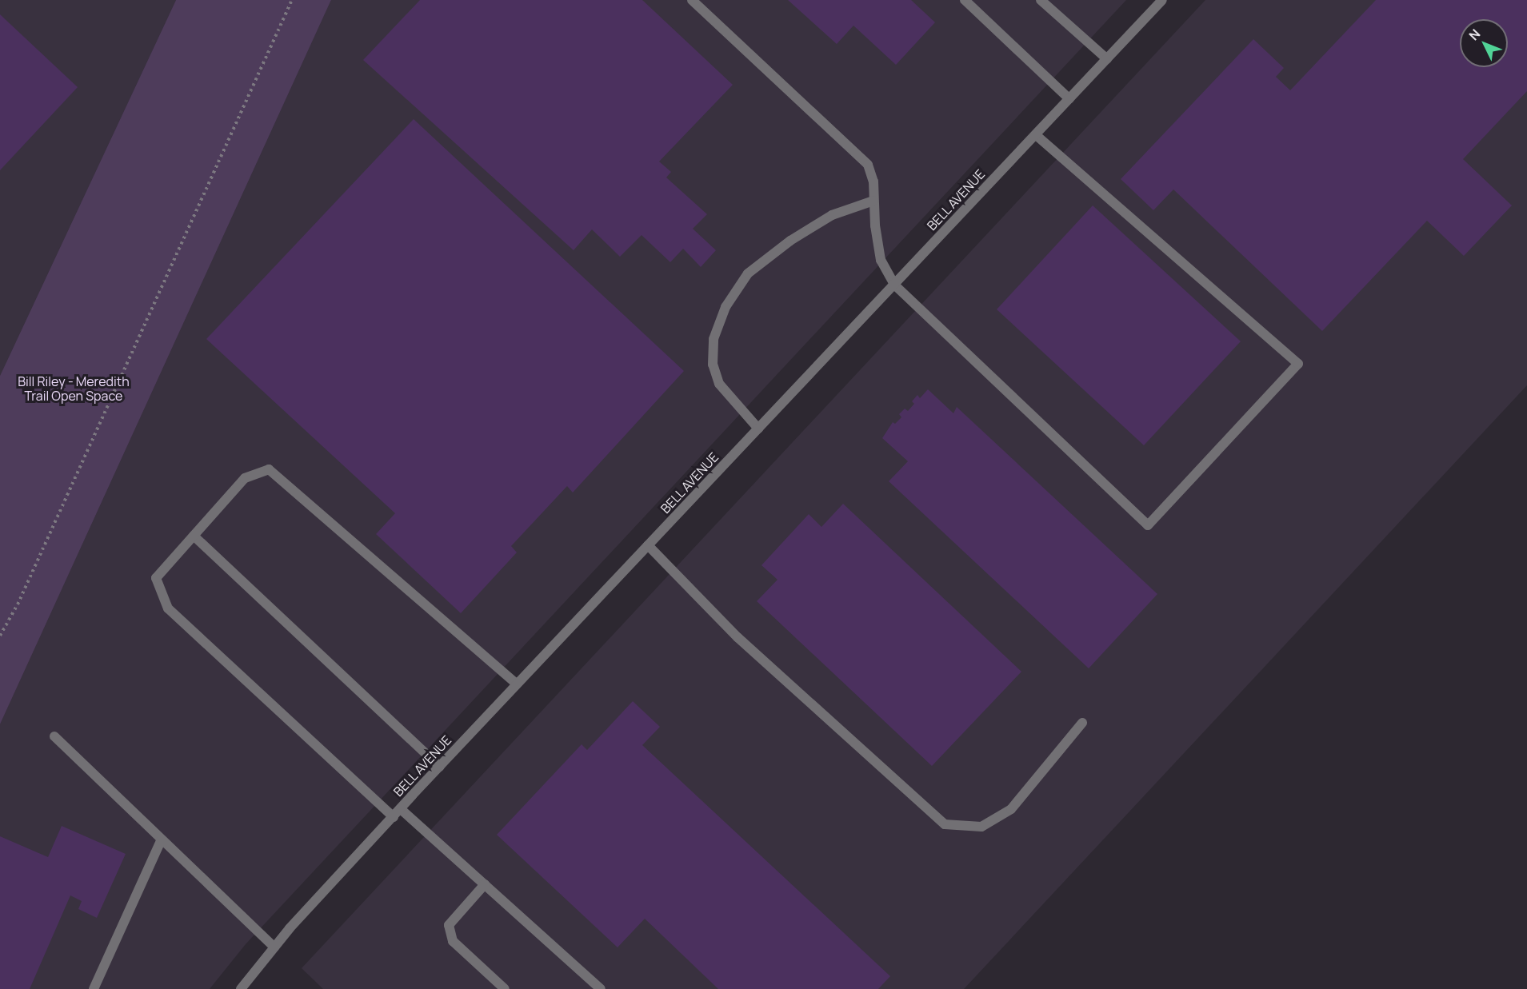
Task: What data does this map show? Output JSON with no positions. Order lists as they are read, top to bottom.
{
  "streets": {
    "street": ["BELL AVENUE"]
  },
  "parks": ["Bill Riley - Meredith Trail Open Space"],
  "north": "top left"
}
